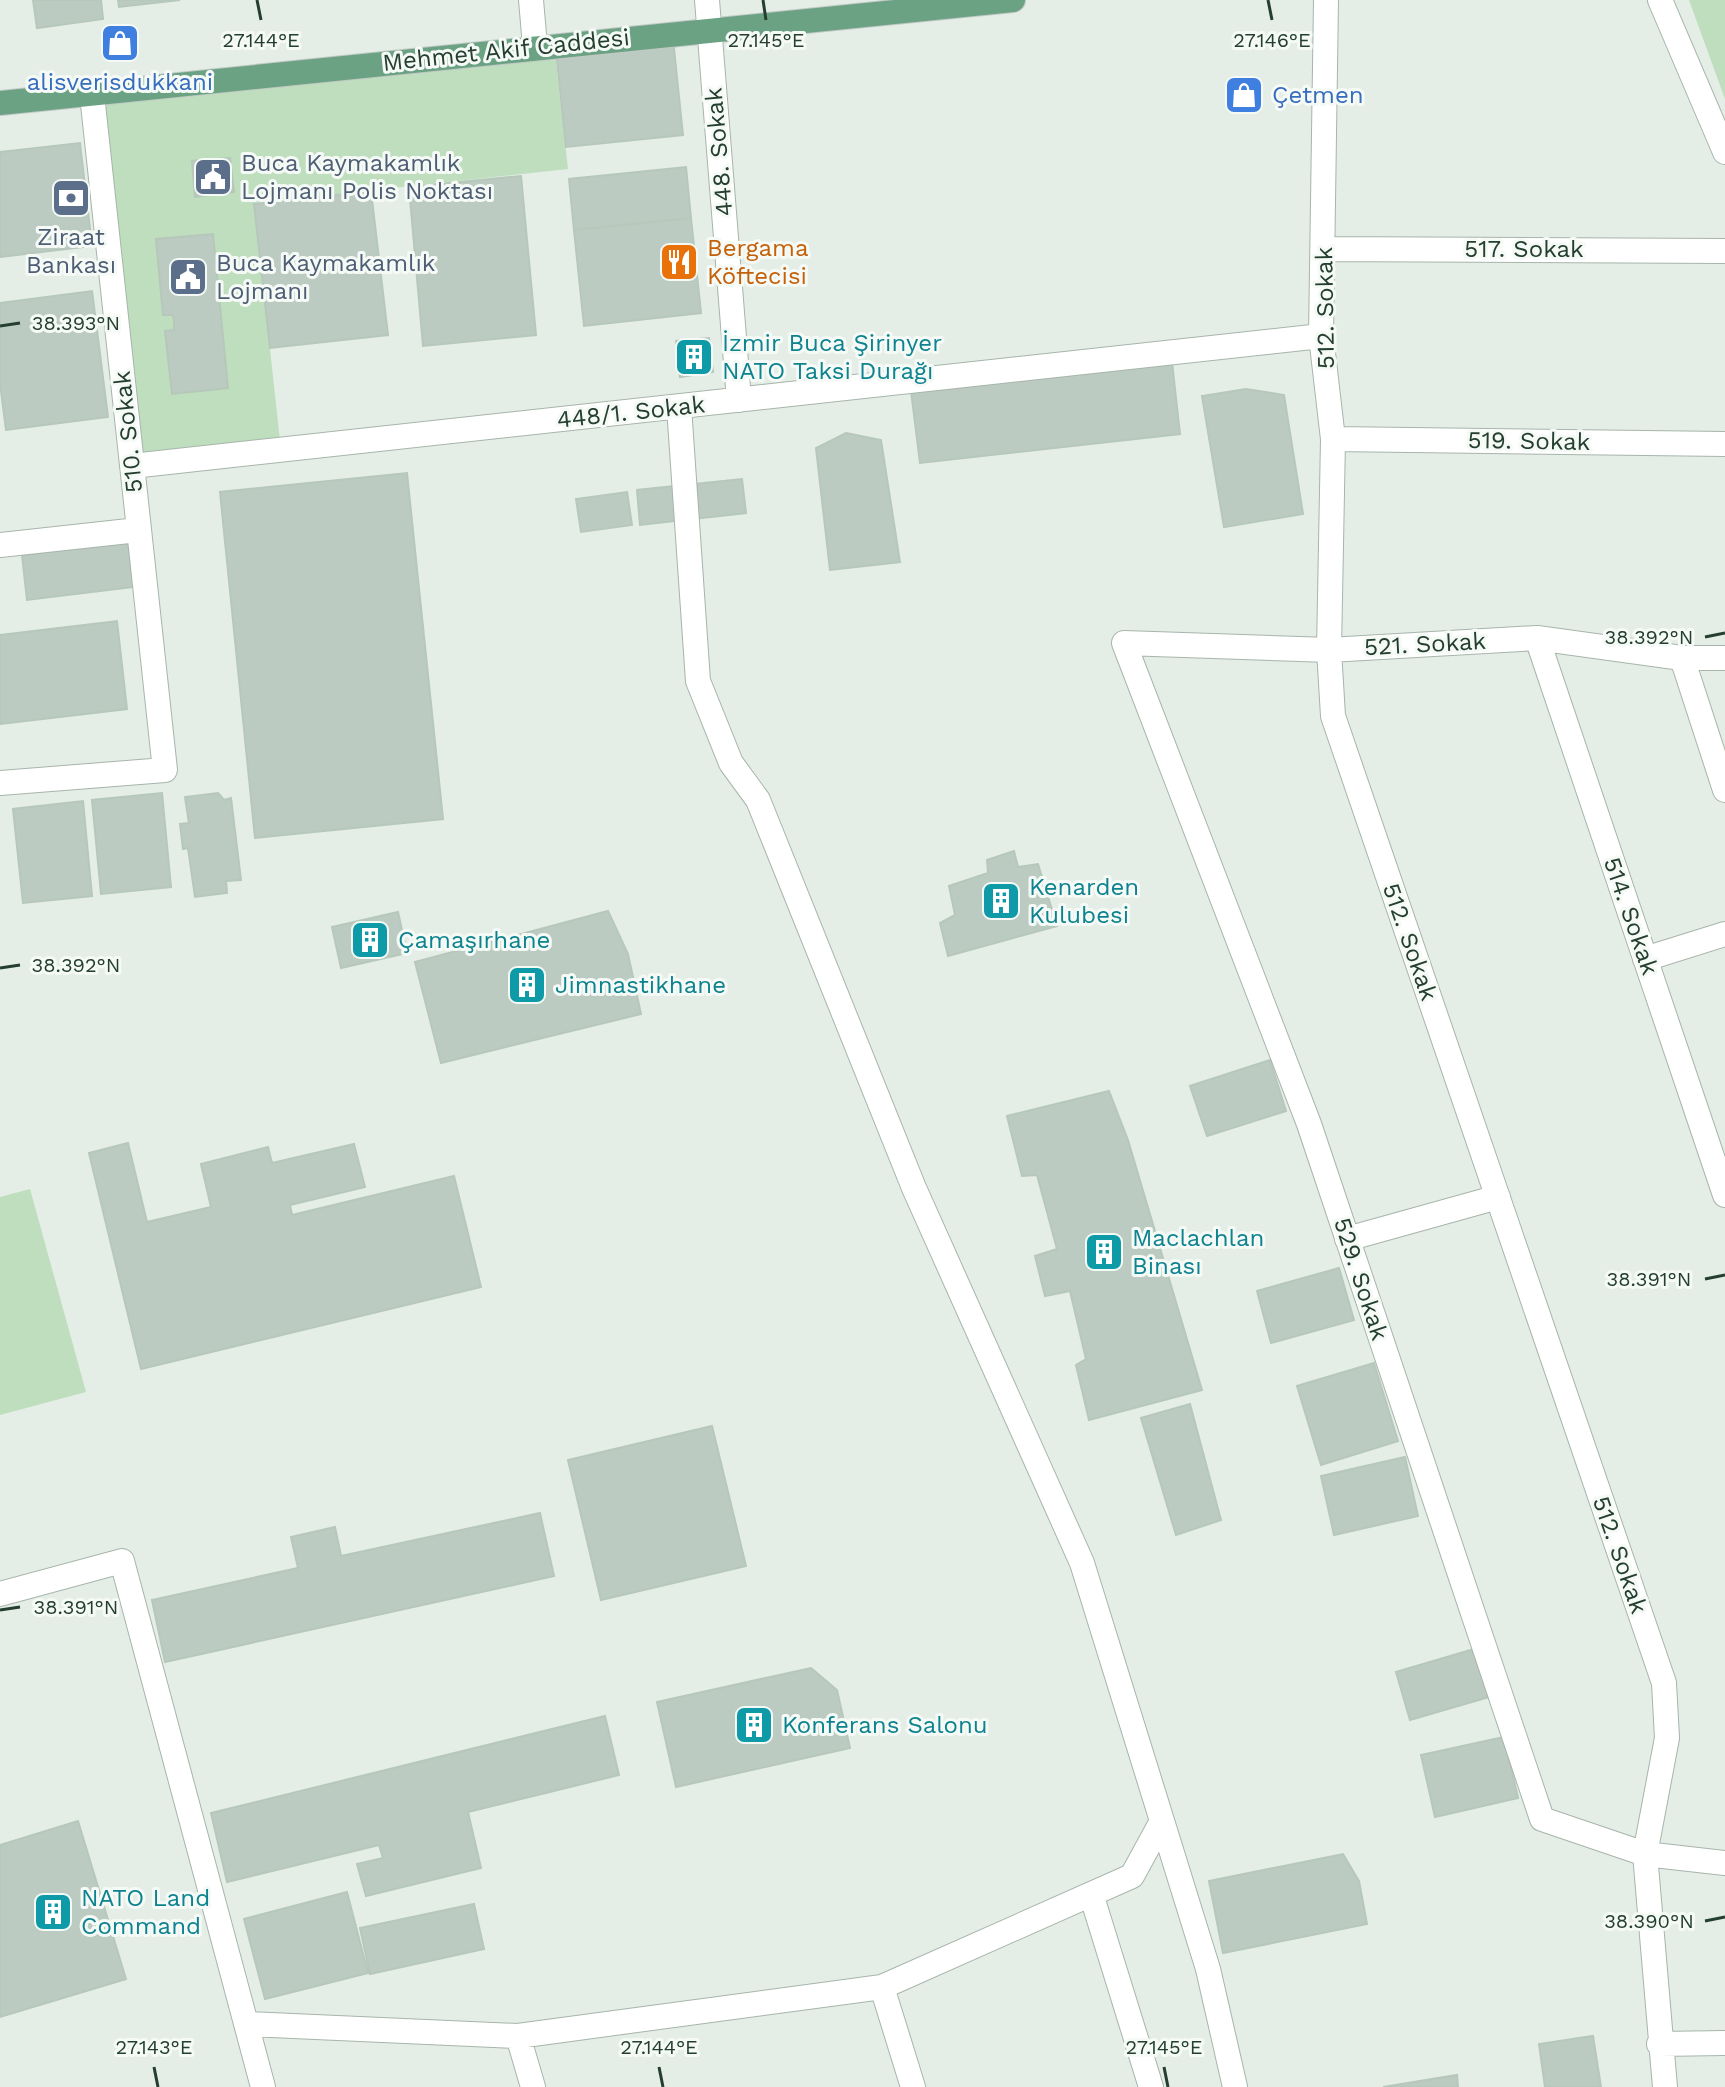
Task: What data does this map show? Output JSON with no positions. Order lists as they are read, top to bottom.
{
  "streets": {
    "main road": ["Mehmet Akif Caddesi"],
    "street": [
      "448. Sokak",
      "517. Sokak",
      "512. Sokak",
      "448/1. Sokak",
      "510. Sokak",
      "519. Sokak",
      "521. Sokak",
      "514. Sokak",
      "529. Sokak"
    ]
  },
  "crossings": [
    ["Mehmet Akif Caddesi", "448. Sokak"],
    ["Mehmet Akif Caddesi", "510. Sokak"],
    ["448. Sokak", "448/1. Sokak"],
    ["517. Sokak", "512. Sokak"],
    ["512. Sokak", "448/1. Sokak"],
    ["512. Sokak", "519. Sokak"],
    ["512. Sokak", "521. Sokak"],
    ["512. Sokak", "529. Sokak"],
    ["448/1. Sokak", "510. Sokak"],
    ["521. Sokak", "514. Sokak"],
    ["521. Sokak", "529. Sokak"]
  ],
  "places": {
    "shop": ["alisverisdukkani", "Çetmen"],
    "public building": ["Buca Kaymakamlık Lojmanı Polis Noktası", "Buca Kaymakamlık Lojmanı"],
    "bank": ["Ziraat Bankası"],
    "restaurant": ["Bergama Köftecisi"],
    "building": [
      "İzmir Buca Şirinyer NATO Taksi Durağı",
      "Kenarden Kulubesi",
      "Çamaşırhane",
      "Jimnastikhane",
      "Maclachlan Binası",
      "Konferans Salonu",
      "NATO Land Command"
    ]
  },
  "coordinates": [
    "27.144°E",
    "27.145°E",
    "27.146°E",
    "38.393°N",
    "38.392°N",
    "38.391°N",
    "38.390°N",
    "27.143°E"
  ]
}
